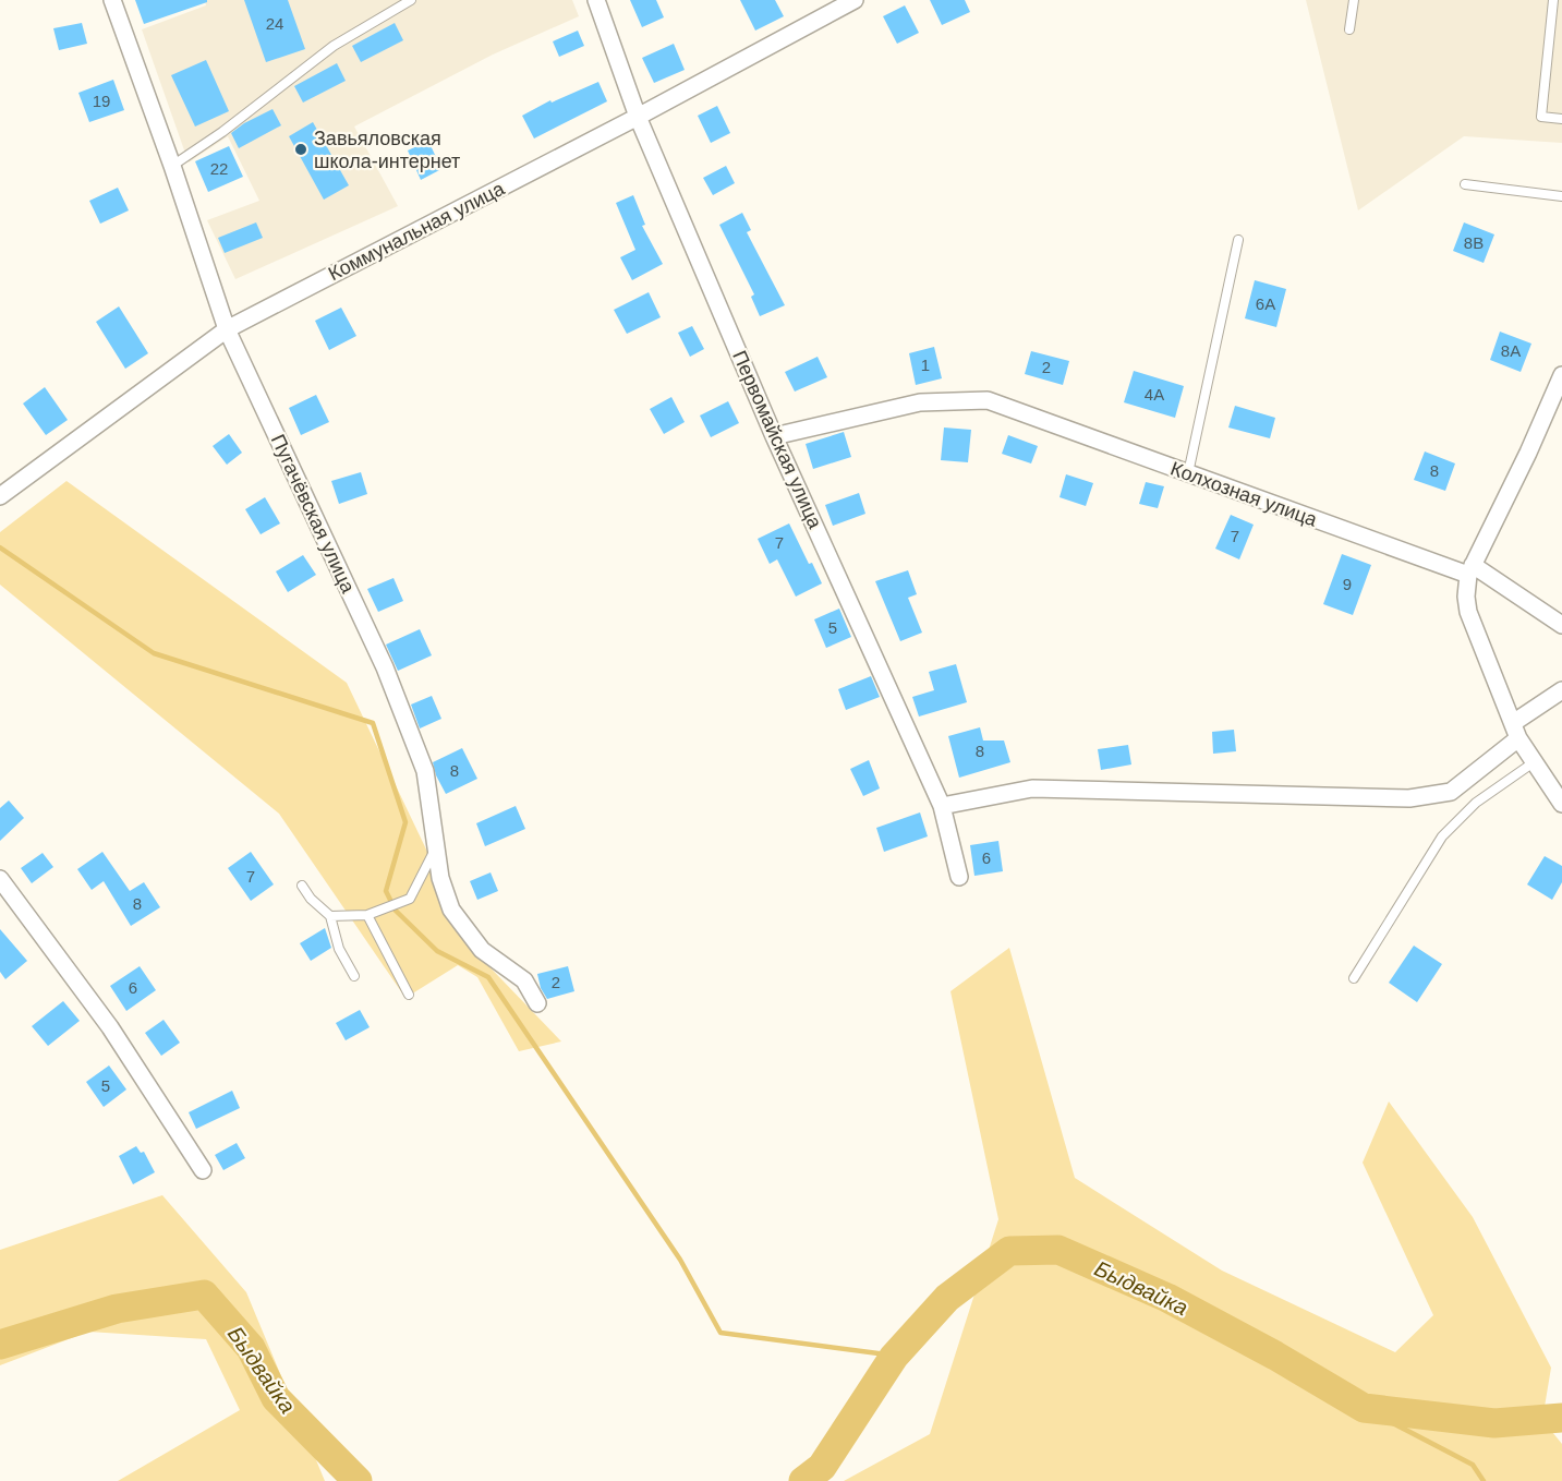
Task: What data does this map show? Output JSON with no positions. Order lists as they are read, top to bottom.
{
  "streets": {
    "street": [
      "Коммунальная улица",
      "Первомайская улица",
      "Колхозная улица",
      "Пугачёвская улица"
    ]
  },
  "crossings": [
    ["Коммунальная улица", "Первомайская улица"],
    ["Коммунальная улица", "Пугачёвская улица"],
    ["Первомайская улица", "Колхозная улица"]
  ],
  "water": ["Быдвайка"],
  "places": ["Завьяловская школа-интернет"],
  "house_numbers": [
    "24",
    "19",
    "22",
    "8В",
    "6А",
    "8А",
    "1",
    "2",
    "4А",
    "8",
    "7",
    "7",
    "9",
    "5",
    "8",
    "8",
    "6",
    "7",
    "8",
    "2",
    "6",
    "5"
  ]
}
